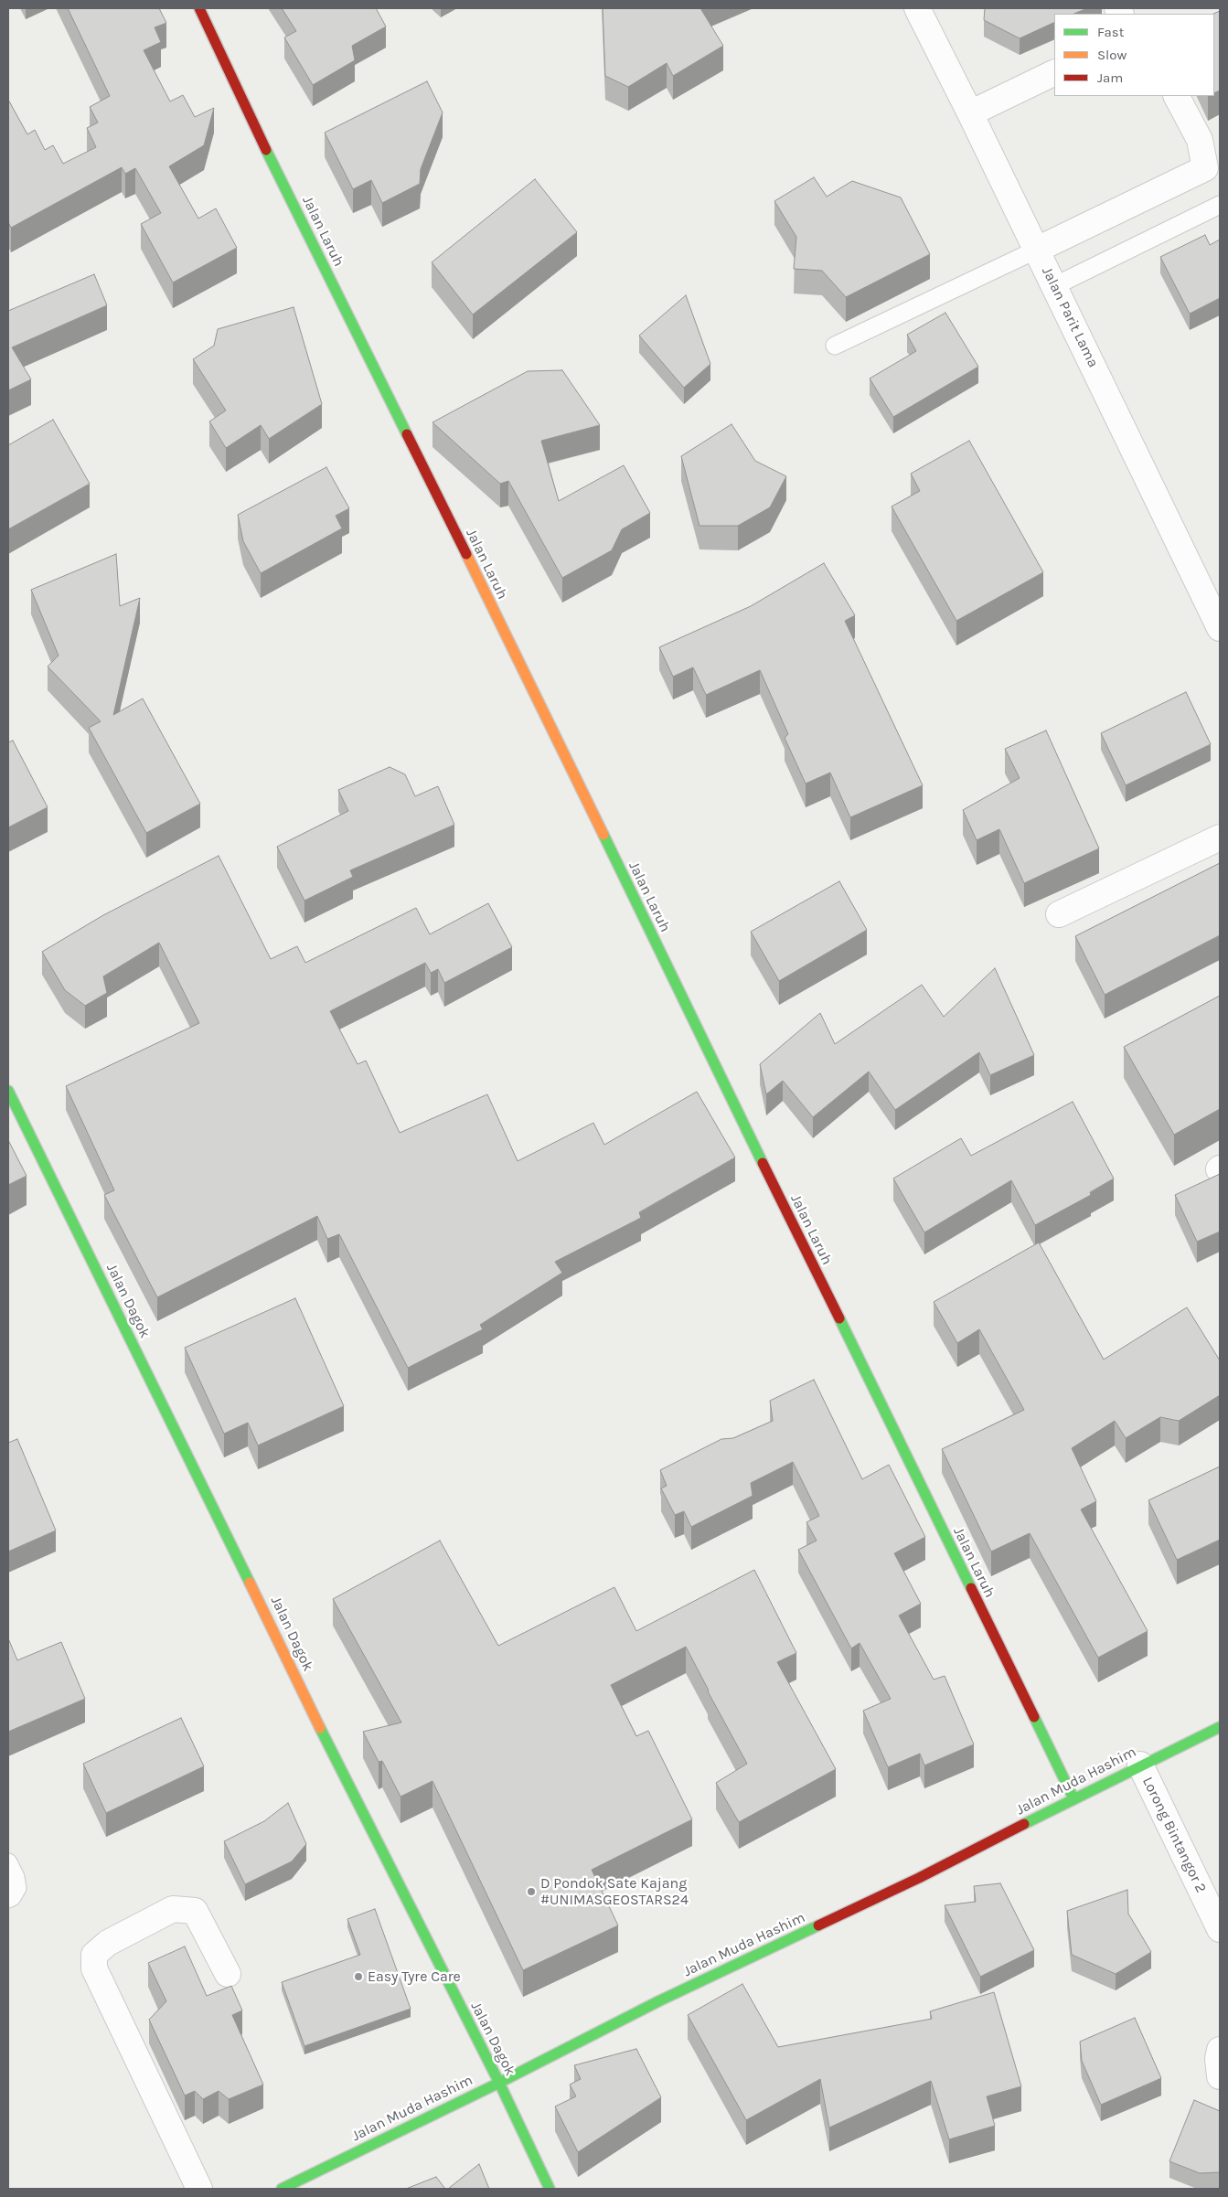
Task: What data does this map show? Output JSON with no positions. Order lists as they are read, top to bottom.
{
  "streets": {
    "street": [
      "Jalan Laruh",
      "Jalan Parit Lama",
      "Jalan Dagok",
      "Jalan Muda Hashim",
      "Lorong Bintangor 2"
    ]
  },
  "crossings": [
    ["Jalan Laruh", "Jalan Muda Hashim"],
    ["Jalan Dagok", "Jalan Muda Hashim"],
    ["Jalan Muda Hashim", "Lorong Bintangor 2"]
  ],
  "places": ["D Pondok Sate Kajang #UNIMASGEOSTARS24", "Easy Tyre Care"],
  "legend": ["Fast", "Slow", "Jam"]
}
